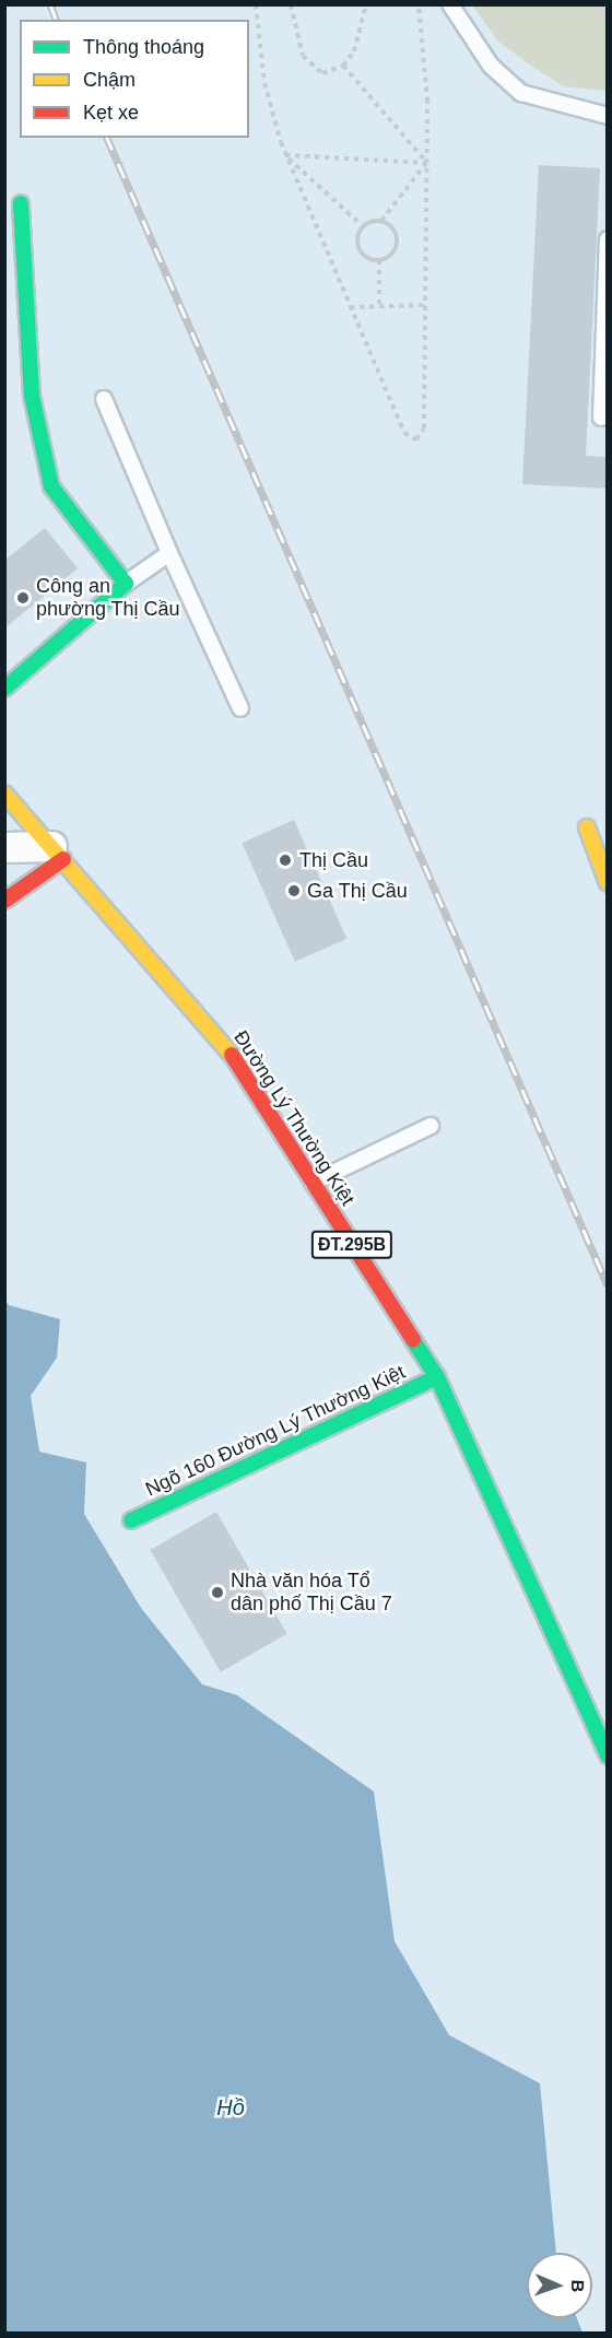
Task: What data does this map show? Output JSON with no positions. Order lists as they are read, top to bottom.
{
  "streets": {
    "main road": ["Đường Lý Thường Kiệt", "ĐT.295B", "Ngõ 160 Đường Lý Thường Kiệt"]
  },
  "crossings": [
    ["Đường Lý Thường Kiệt", "Ngõ 160 Đường Lý Thường Kiệt"]
  ],
  "water": ["Hồ"],
  "places": [
    "Công an phường Thị Cầu",
    "Thị Cầu",
    "Ga Thị Cầu",
    "Nhà văn hóa Tổ dân phố Thị Cầu 7"
  ],
  "legend": ["Thông thoáng", "Chậm", "Kẹt xe"],
  "north": "right"
}
